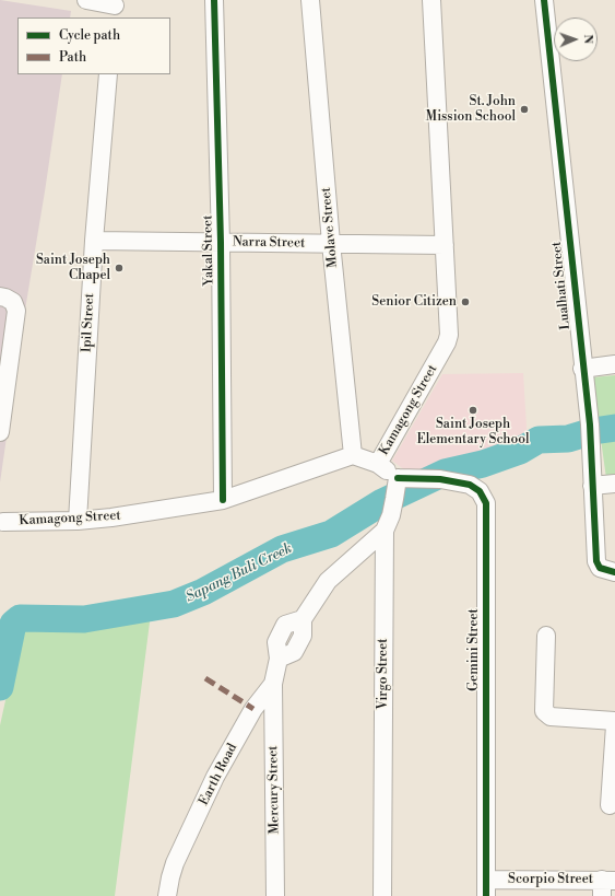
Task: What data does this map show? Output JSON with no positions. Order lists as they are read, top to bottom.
{
  "streets": {
    "street": [
      "Molave Street",
      "Narra Street",
      "Yakal Street",
      "Lualhati Street",
      "Ipil Street",
      "Kamagong Street",
      "Gemini Street",
      "Virgo Street",
      "Earth Road",
      "Mercury Street",
      "Scorpio Street"
    ]
  },
  "crossings": [
    ["Molave Street", "Narra Street"],
    ["Molave Street", "Kamagong Street"],
    ["Narra Street", "Yakal Street"],
    ["Narra Street", "Ipil Street"],
    ["Narra Street", "Kamagong Street"],
    ["Yakal Street", "Kamagong Street"],
    ["Ipil Street", "Kamagong Street"],
    ["Gemini Street", "Virgo Street"],
    ["Gemini Street", "Scorpio Street"],
    ["Virgo Street", "Earth Road"],
    ["Earth Road", "Mercury Street"]
  ],
  "water": ["Sapang Buli Creek"],
  "places": [
    "St. John Mission School",
    "Saint Joseph Chapel",
    "Senior Citizen",
    "Saint Joseph Elementary School"
  ],
  "legend": ["Cycle path", "Path"],
  "north": "right"
}
